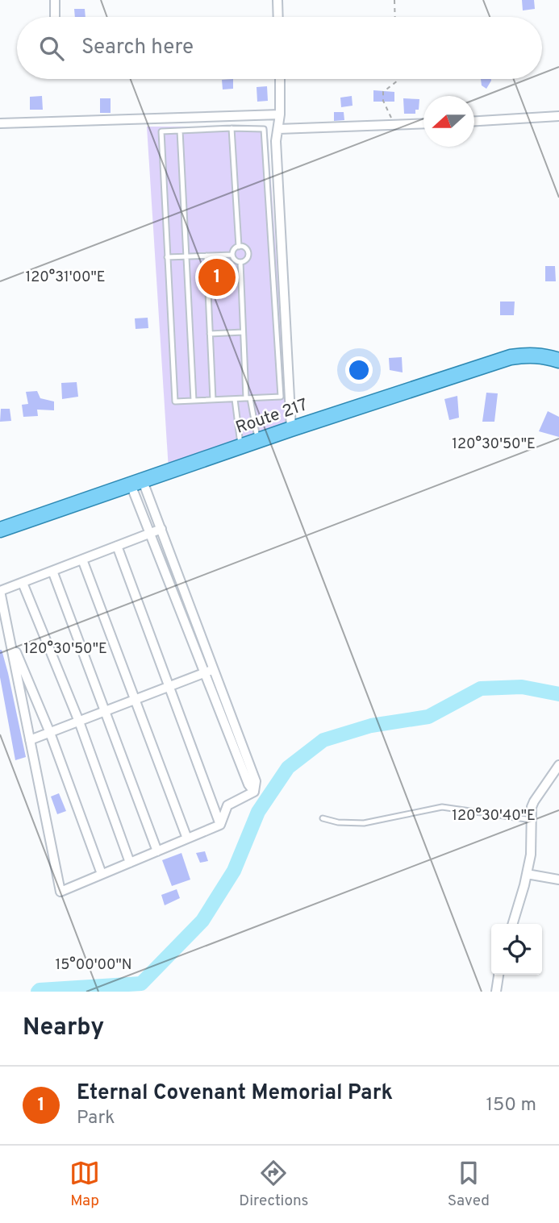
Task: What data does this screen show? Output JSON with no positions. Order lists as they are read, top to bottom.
{
  "streets": {
    "main road": ["Route 217"]
  },
  "north": "left",
  "page": {
    "search": "Search here",
    "pins": "1",
    "heading": "Nearby",
    "list": [
      {
        "mark": "1",
        "name": "Eternal Covenant Memorial Park",
        "note": "Park",
        "value": "150 m"
      }
    ],
    "nav": ["Map", "Directions", "Saved"]
  },
  "coordinates": [
    "120°31'00\"E",
    "120°30'50\"E",
    "120°30'40\"E",
    "15°00'00\"N"
  ]
}
